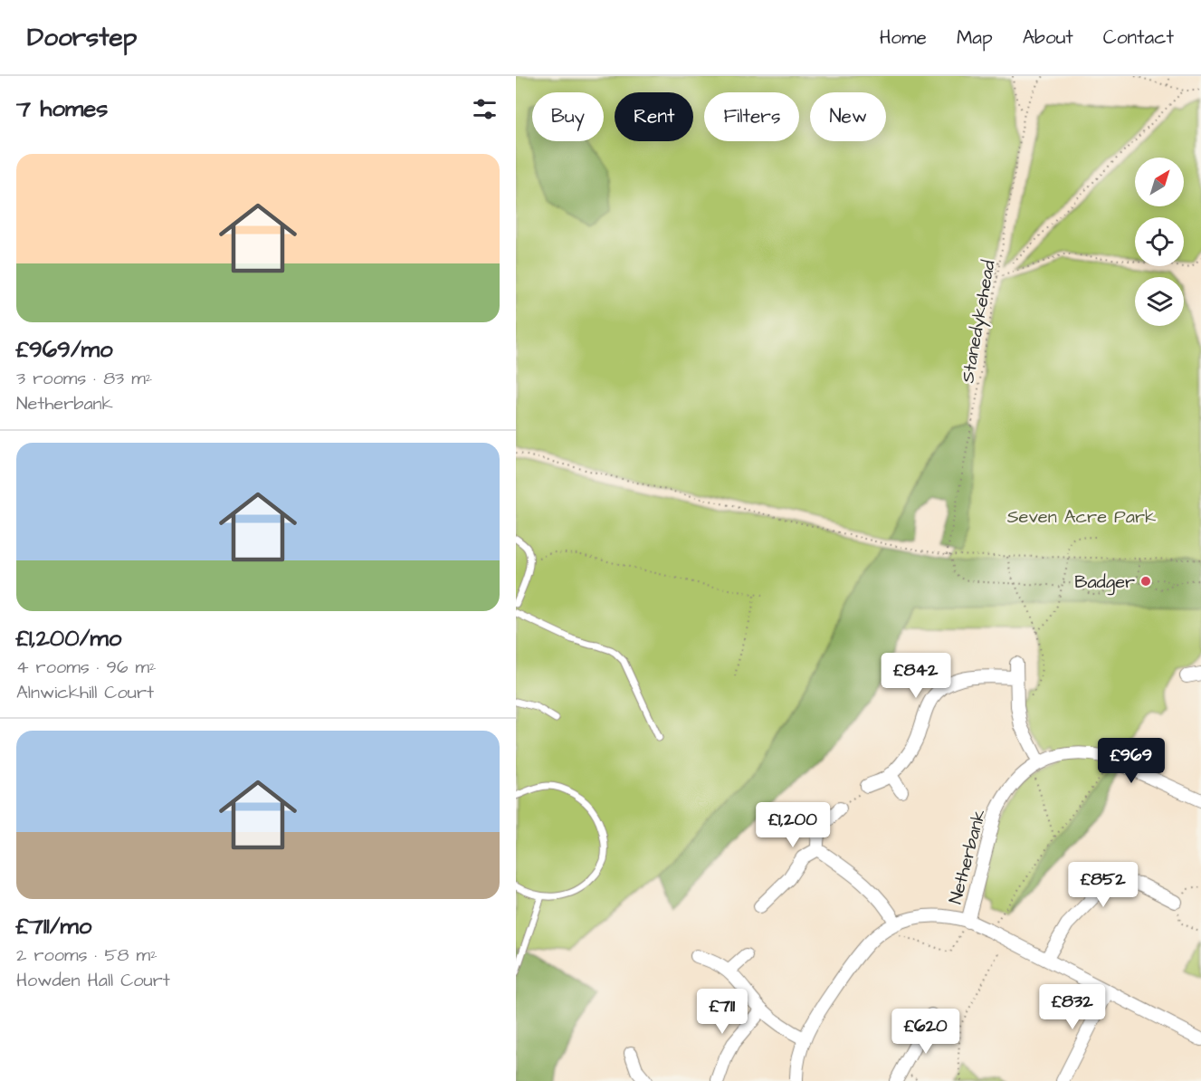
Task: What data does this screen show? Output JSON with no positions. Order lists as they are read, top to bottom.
{
  "streets": {
    "street": ["Netherbank"],
    "path": ["Stanedykehead"]
  },
  "parks": ["Seven Acre Park"],
  "places": ["Badger"],
  "north": "top right",
  "page": {
    "header": "Doorstep",
    "nav": [
      "Home",
      "Map",
      "About",
      "Contact"
    ],
    "heading": "7 homes",
    "chip": [
      "Buy",
      "Rent",
      "Filters",
      "New"
    ],
    "list": [
      {
        "name": "£969/mo",
        "note": "3 rooms · 83 m² · Netherbank"
      },
      {
        "name": "£1,200/mo",
        "note": "4 rooms · 96 m² · Alnwickhill Court"
      },
      {
        "name": "£711/mo",
        "note": "2 rooms · 58 m² · Howden Hall Court"
      }
    ],
    "price": [
      "£842",
      "£969",
      "£1,200",
      "£852",
      "£832",
      "£711",
      "£620"
    ]
  }
}
